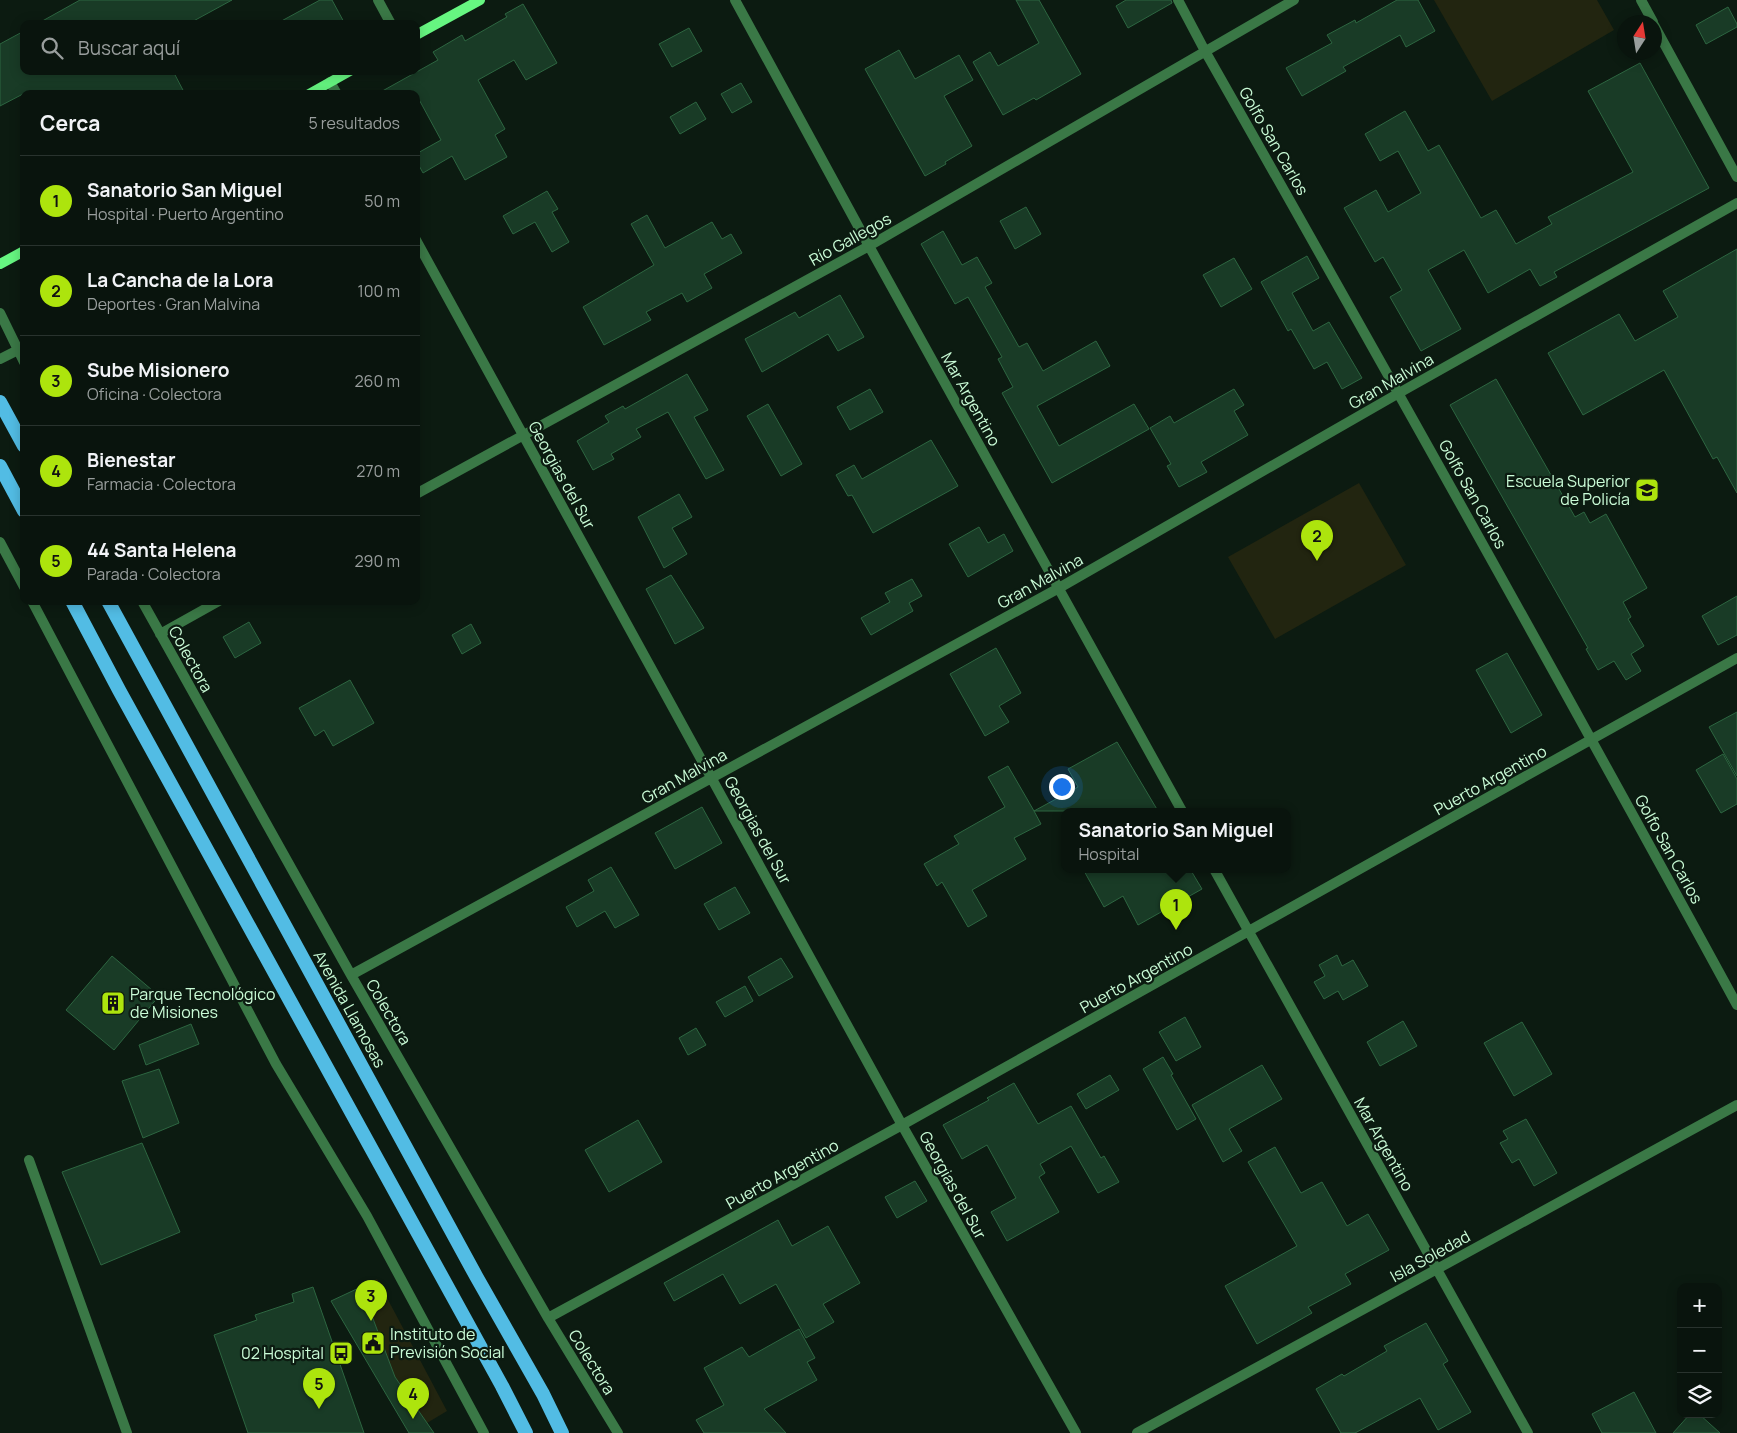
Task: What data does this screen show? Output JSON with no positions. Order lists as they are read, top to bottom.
{
  "streets": {
    "highway": ["Avenida Llamosas"],
    "street": [
      "Golfo San Carlos",
      "Río Gallegos",
      "Gran Malvina",
      "Mar Argentino",
      "Georgias del Sur",
      "Colectora",
      "Puerto Argentino",
      "Isla Soledad"
    ]
  },
  "crossings": [
    ["Golfo San Carlos", "Río Gallegos"],
    ["Golfo San Carlos", "Gran Malvina"],
    ["Golfo San Carlos", "Puerto Argentino"],
    ["Río Gallegos", "Mar Argentino"],
    ["Río Gallegos", "Georgias del Sur"],
    ["Gran Malvina", "Mar Argentino"],
    ["Gran Malvina", "Georgias del Sur"],
    ["Gran Malvina", "Colectora"],
    ["Mar Argentino", "Puerto Argentino"],
    ["Mar Argentino", "Isla Soledad"],
    ["Georgias del Sur", "Puerto Argentino"],
    ["Colectora", "Puerto Argentino"]
  ],
  "places": {
    "school or university": ["Escuela Superior de Policía"],
    "building": ["Parque Tecnológico de Misiones"],
    "public building": ["Instituto de Previsión Social"],
    "bus stop": ["02 Hospital"]
  },
  "north": "top",
  "page": {
    "search": "Buscar aquí",
    "heading": ["Cerca", "5 resultados"],
    "list": [
      {
        "mark": "1",
        "name": "Sanatorio San Miguel",
        "note": "Hospital · Puerto Argentino",
        "value": "50 m"
      },
      {
        "mark": "2",
        "name": "La Cancha de la Lora",
        "note": "Deportes · Gran Malvina",
        "value": "100 m"
      },
      {
        "mark": "3",
        "name": "Sube Misionero",
        "note": "Oficina · Colectora",
        "value": "260 m"
      },
      {
        "mark": "4",
        "name": "Bienestar",
        "note": "Farmacia · Colectora",
        "value": "270 m"
      },
      {
        "mark": "5",
        "name": "44 Santa Helena",
        "note": "Parada · Colectora",
        "value": "290 m"
      }
    ],
    "pins": [
      "2",
      "1",
      "3",
      "5",
      "4"
    ],
    "popup": ["Sanatorio San Miguel", "Hospital"],
    "map_buttons": ["+", "−"]
  }
}
